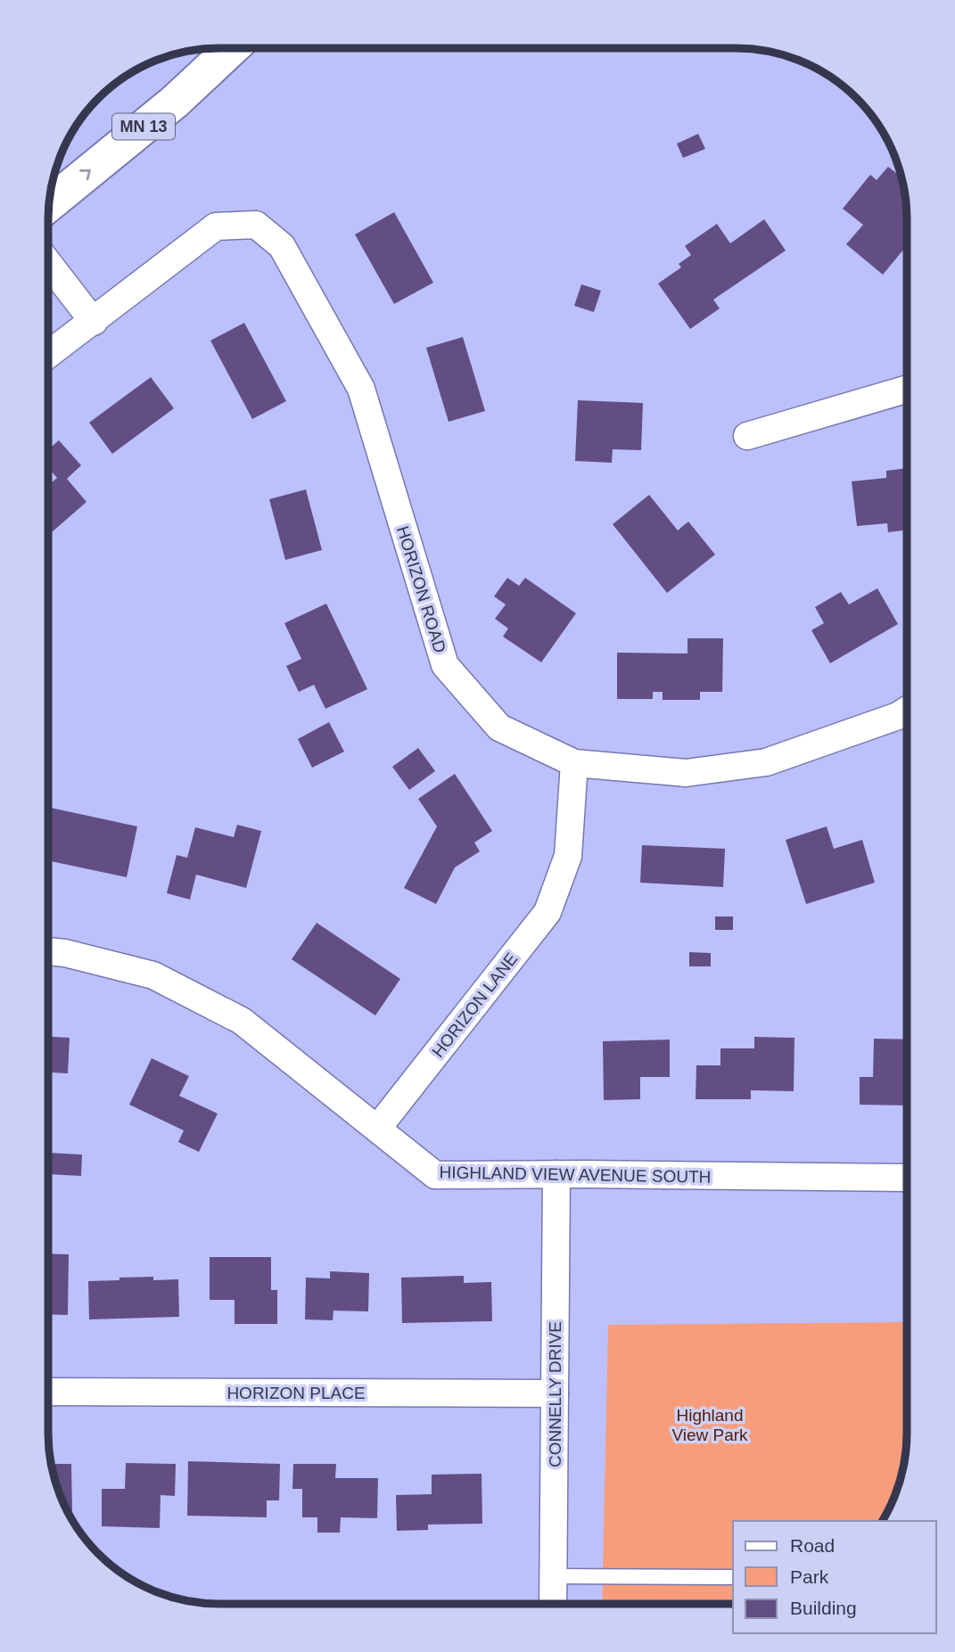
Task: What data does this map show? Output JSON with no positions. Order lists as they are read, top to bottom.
{
  "streets": {
    "highway": ["MN 13"],
    "street": [
      "HORIZON ROAD",
      "HORIZON LANE",
      "HIGHLAND VIEW AVENUE SOUTH",
      "HORIZON PLACE",
      "CONNELLY DRIVE"
    ]
  },
  "crossings": [
    ["HORIZON ROAD", "HORIZON LANE"],
    ["HORIZON LANE", "HIGHLAND VIEW AVENUE SOUTH"],
    ["HIGHLAND VIEW AVENUE SOUTH", "CONNELLY DRIVE"],
    ["HORIZON PLACE", "CONNELLY DRIVE"]
  ],
  "parks": ["Highland View Park"],
  "legend": ["Road", "Park", "Building"]
}
